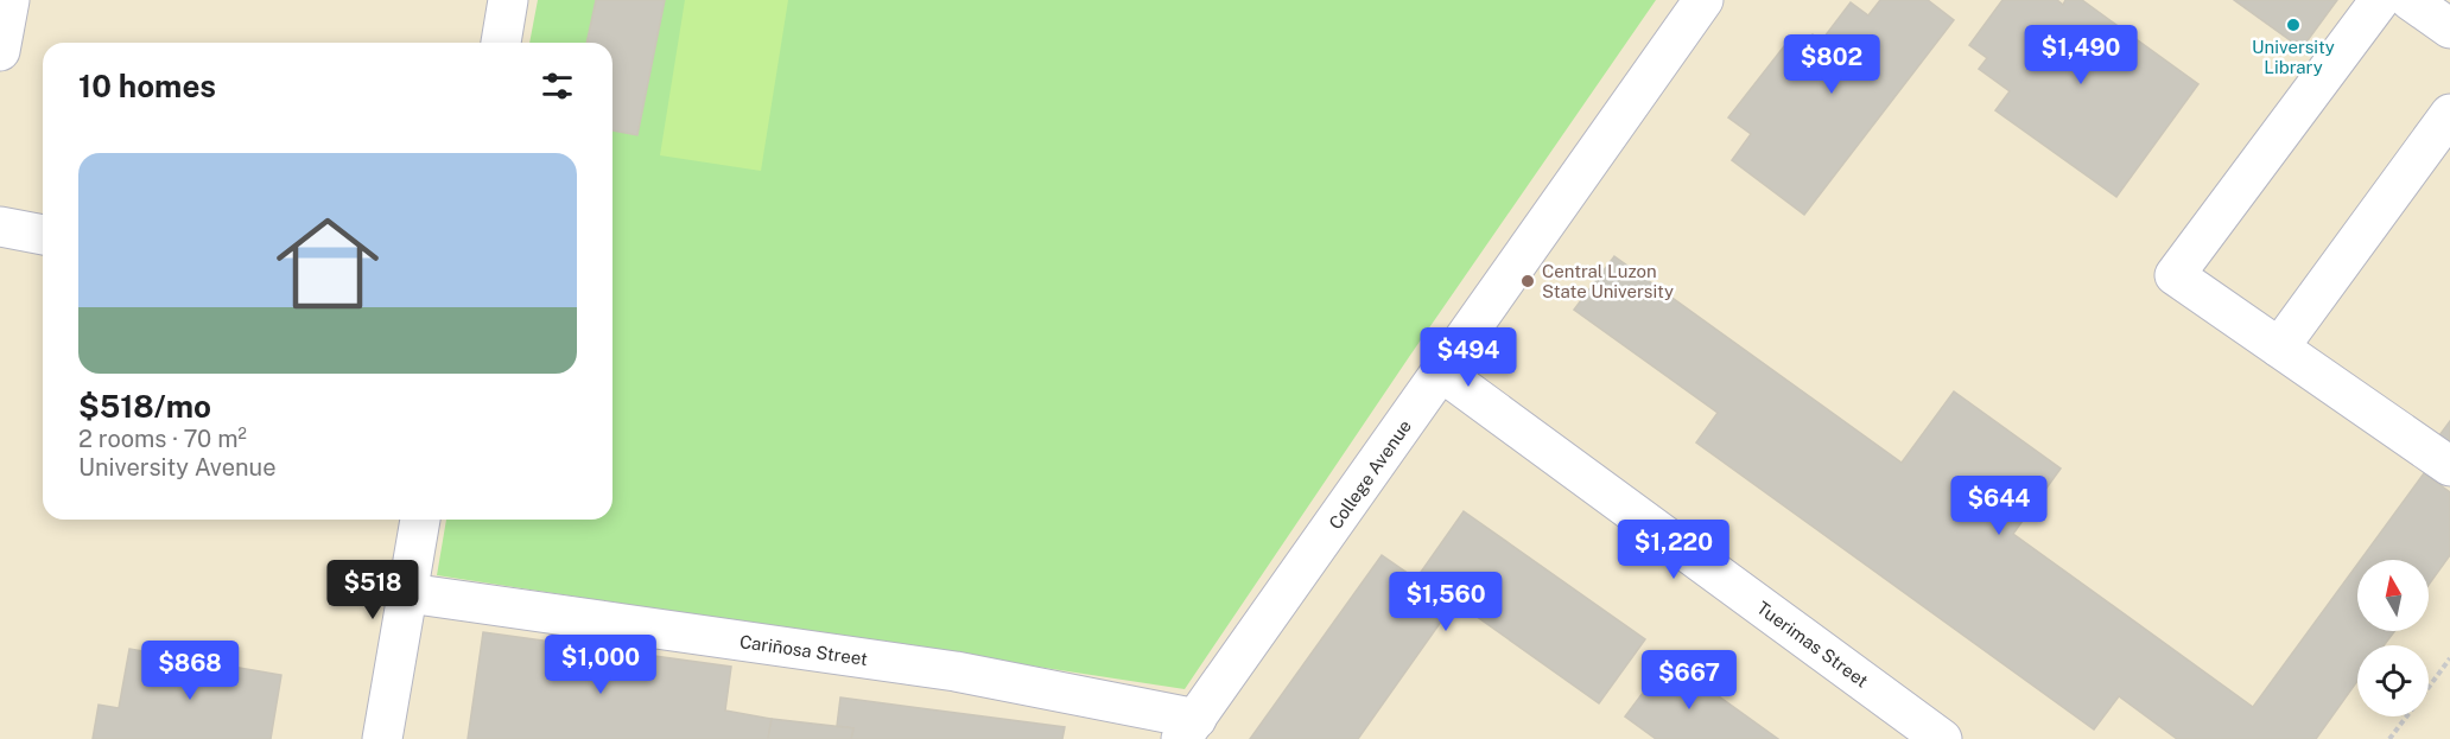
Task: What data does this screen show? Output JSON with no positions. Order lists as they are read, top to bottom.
{
  "streets": {
    "street": ["College Avenue", "Tuerimas Street", "Cariñosa Street"]
  },
  "crossings": [
    ["College Avenue", "Tuerimas Street"],
    ["College Avenue", "Cariñosa Street"]
  ],
  "places": ["University Library", "Central Luzon State University"],
  "north": "top",
  "page": {
    "price": [
      "$1,490",
      "$802",
      "$494",
      "$644",
      "$1,220",
      "$518",
      "$1,560",
      "$1,000",
      "$868",
      "$667"
    ],
    "heading": "10 homes",
    "list": [
      {
        "name": "$518/mo",
        "note": "2 rooms · 70 m² · University Avenue"
      }
    ]
  }
}
